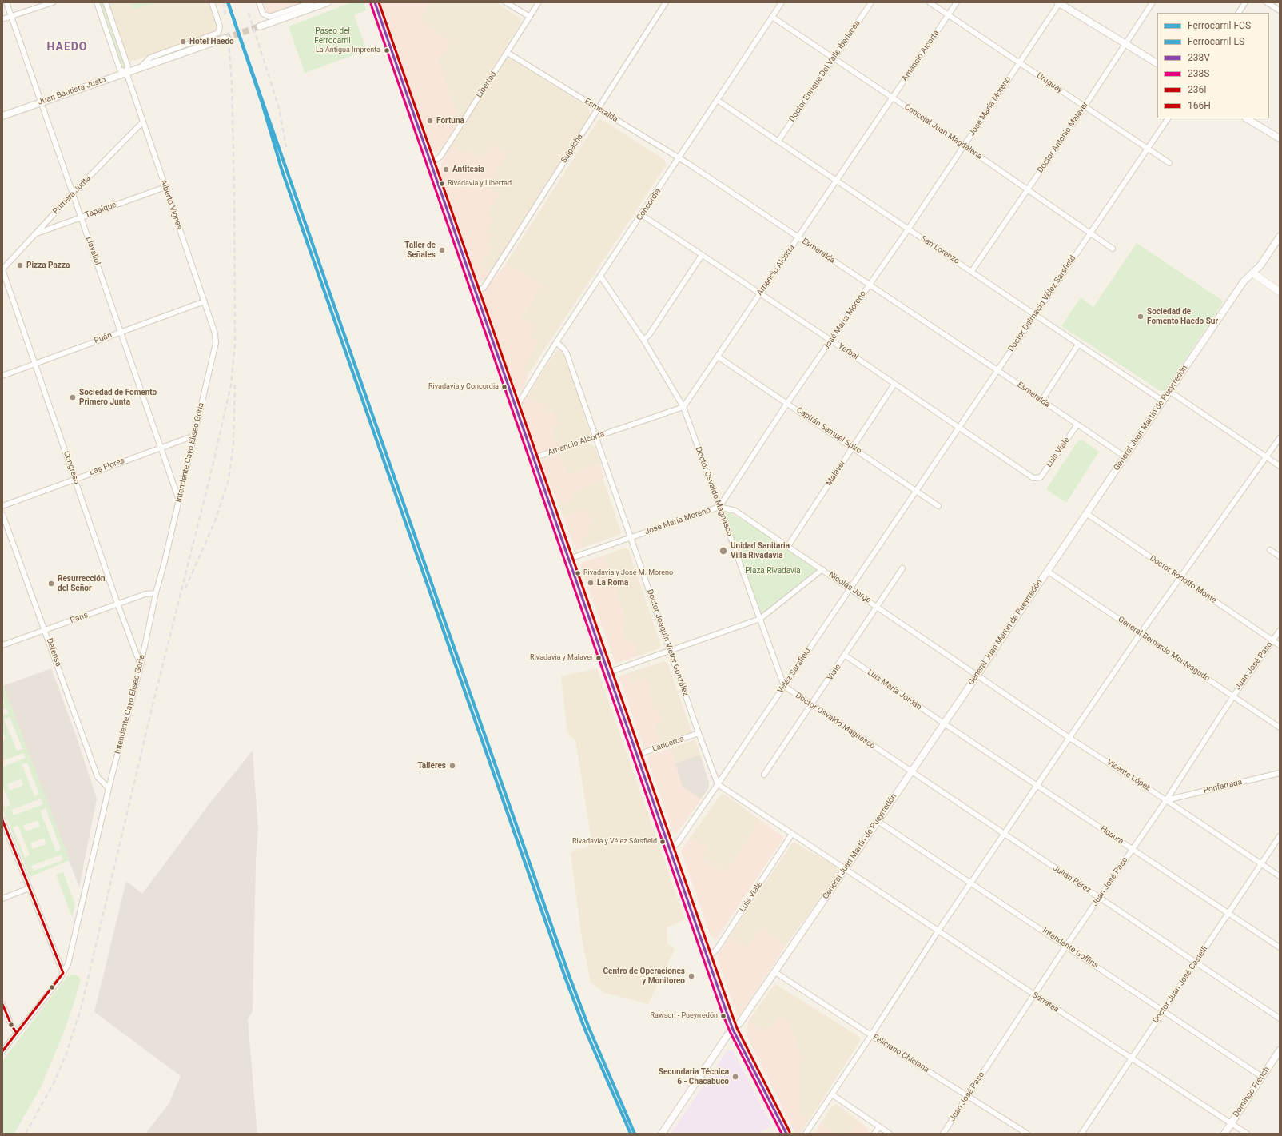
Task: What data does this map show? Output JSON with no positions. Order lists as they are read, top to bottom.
{
  "streets": {
    "street": [
      "Amancio Alcorta",
      "Doctor Enrique Del Valle Iberlucea",
      "Uruguay",
      "Libertad",
      "Juan Bautista Justo",
      "José María Moreno",
      "Esmeralda",
      "Concejal Juan Magdalena",
      "Doctor Antonio Malaver",
      "Suipacha",
      "Primera Junta",
      "Alberto Vignes",
      "Concordia",
      "Tapalqué",
      "San Lorenzo",
      "Llavallol",
      "Doctor Dalmacio Vélez Sarsfield",
      "Puán",
      "Yerbal",
      "General Juan Martín de Pueyrredón",
      "Capitán Samuel Spiro",
      "Intendente Cayo Eliseo Goria",
      "Luis Viale",
      "Las Flores",
      "Congreso",
      "Malaver",
      "Doctor Osvaldo Magnasco",
      "Doctor Rodolfo Monte",
      "Nicolás Jorge",
      "París",
      "Doctor Joaquín Victor González",
      "General Bernardo Monteagudo",
      "Defensa",
      "Juan José Paso",
      "Velez Sarsfield",
      "Viale",
      "Luis María Jordán",
      "Lanceros",
      "Vicente López",
      "Ponferrada",
      "Huaura",
      "Julián Pérez",
      "Intendente Goffins",
      "Doctor Juan José Castelli",
      "Sarratea",
      "Feliciano Chiclana",
      "Domingo French"
    ]
  },
  "crossings": [
    ["Amancio Alcorta", "Uruguay"],
    ["Amancio Alcorta", "Esmeralda"],
    ["Amancio Alcorta", "Concejal Juan Magdalena"],
    ["Amancio Alcorta", "San Lorenzo"],
    ["Amancio Alcorta", "Yerbal"],
    ["Amancio Alcorta", "Capitán Samuel Spiro"],
    ["Amancio Alcorta", "Doctor Osvaldo Magnasco"],
    ["Amancio Alcorta", "Doctor Joaquín Victor González"],
    ["Doctor Enrique Del Valle Iberlucea", "Concejal Juan Magdalena"],
    ["Doctor Enrique Del Valle Iberlucea", "San Lorenzo"],
    ["Uruguay", "José María Moreno"],
    ["Uruguay", "Doctor Antonio Malaver"],
    ["Uruguay", "Doctor Dalmacio Vélez Sarsfield"],
    ["Libertad", "Esmeralda"],
    ["Juan Bautista Justo", "Alberto Vignes"],
    ["Juan Bautista Justo", "Llavallol"],
    ["José María Moreno", "Esmeralda"],
    ["José María Moreno", "Concejal Juan Magdalena"],
    ["José María Moreno", "San Lorenzo"],
    ["José María Moreno", "Yerbal"],
    ["José María Moreno", "Capitán Samuel Spiro"],
    ["José María Moreno", "Doctor Osvaldo Magnasco"],
    ["José María Moreno", "Nicolás Jorge"],
    ["José María Moreno", "Doctor Joaquín Victor González"],
    ["Esmeralda", "Suipacha"],
    ["Esmeralda", "Concordia"],
    ["Esmeralda", "Doctor Dalmacio Vélez Sarsfield"],
    ["Esmeralda", "General Juan Martín de Pueyrredón"],
    ["Esmeralda", "Luis Viale"],
    ["Concejal Juan Magdalena", "Doctor Antonio Malaver"],
    ["Concejal Juan Magdalena", "Concordia"],
    ["Concejal Juan Magdalena", "Doctor Dalmacio Vélez Sarsfield"],
    ["Doctor Antonio Malaver", "San Lorenzo"],
    ["Primera Junta", "Alberto Vignes"],
    ["Primera Junta", "Tapalqué"],
    ["Primera Junta", "Llavallol"],
    ["Primera Junta", "Congreso"],
    ["Alberto Vignes", "Tapalqué"],
    ["Alberto Vignes", "Puán"],
    ["Alberto Vignes", "Intendente Cayo Eliseo Goria"],
    ["Concordia", "San Lorenzo"],
    ["Concordia", "Yerbal"],
    ["Concordia", "Doctor Osvaldo Magnasco"],
    ["Concordia", "Doctor Joaquín Victor González"],
    ["Tapalqué", "Llavallol"],
    ["San Lorenzo", "Doctor Dalmacio Vélez Sarsfield"],
    ["San Lorenzo", "General Juan Martín de Pueyrredón"],
    ["Llavallol", "Puán"],
    ["Llavallol", "Intendente Cayo Eliseo Goria"],
    ["Llavallol", "Las Flores"],
    ["Doctor Dalmacio Vélez Sarsfield", "Yerbal"],
    ["Doctor Dalmacio Vélez Sarsfield", "Capitán Samuel Spiro"],
    ["Doctor Dalmacio Vélez Sarsfield", "Velez Sarsfield"],
    ["Puán", "Congreso"],
    ["Yerbal", "Luis Viale"],
    ["Yerbal", "Malaver"],
    ["General Juan Martín de Pueyrredón", "Doctor Osvaldo Magnasco"],
    ["General Juan Martín de Pueyrredón", "Doctor Rodolfo Monte"],
    ["General Juan Martín de Pueyrredón", "Nicolás Jorge"],
    ["General Juan Martín de Pueyrredón", "General Bernardo Monteagudo"],
    ["General Juan Martín de Pueyrredón", "Luis María Jordán"],
    ["General Juan Martín de Pueyrredón", "Vicente López"],
    ["General Juan Martín de Pueyrredón", "Huaura"],
    ["General Juan Martín de Pueyrredón", "Julián Pérez"],
    ["General Juan Martín de Pueyrredón", "Intendente Goffins"],
    ["General Juan Martín de Pueyrredón", "Sarratea"],
    ["General Juan Martín de Pueyrredón", "Feliciano Chiclana"],
    ["Capitán Samuel Spiro", "Malaver"],
    ["Capitán Samuel Spiro", "Velez Sarsfield"],
    ["Intendente Cayo Eliseo Goria", "Las Flores"],
    ["Intendente Cayo Eliseo Goria", "Congreso"],
    ["Intendente Cayo Eliseo Goria", "París"],
    ["Intendente Cayo Eliseo Goria", "Defensa"],
    ["Las Flores", "Congreso"],
    ["Congreso", "París"],
    ["Malaver", "Nicolás Jorge"],
    ["Doctor Osvaldo Magnasco", "Nicolás Jorge"],
    ["Doctor Osvaldo Magnasco", "Velez Sarsfield"],
    ["Doctor Osvaldo Magnasco", "Viale"],
    ["Doctor Osvaldo Magnasco", "Julián Pérez"],
    ["Doctor Rodolfo Monte", "Juan José Paso"],
    ["Nicolás Jorge", "Velez Sarsfield"],
    ["Nicolás Jorge", "Viale"],
    ["Nicolás Jorge", "Vicente López"],
    ["París", "Defensa"],
    ["Doctor Joaquín Victor González", "Velez Sarsfield"],
    ["Doctor Joaquín Victor González", "Lanceros"],
    ["General Bernardo Monteagudo", "Juan José Paso"],
    ["Juan José Paso", "Vicente López"],
    ["Juan José Paso", "Ponferrada"],
    ["Juan José Paso", "Huaura"],
    ["Juan José Paso", "Julián Pérez"],
    ["Juan José Paso", "Intendente Goffins"],
    ["Juan José Paso", "Sarratea"],
    ["Juan José Paso", "Feliciano Chiclana"],
    ["Viale", "Luis María Jordán"],
    ["Luis María Jordán", "Huaura"],
    ["Vicente López", "Ponferrada"],
    ["Vicente López", "Doctor Juan José Castelli"],
    ["Huaura", "Doctor Juan José Castelli"],
    ["Julián Pérez", "Doctor Juan José Castelli"],
    ["Intendente Goffins", "Doctor Juan José Castelli"],
    ["Intendente Goffins", "Domingo French"],
    ["Doctor Juan José Castelli", "Sarratea"],
    ["Sarratea", "Domingo French"]
  ],
  "districts": ["HAEDO"],
  "parks": ["Paseo del Ferrocarril", "Plaza Rivadavia"],
  "places": [
    "Hotel Haedo",
    "La Antigua Imprenta",
    "Fortuna",
    "Antitesis",
    "Rivadavia y Libertad",
    "Taller de Señales",
    "Pizza Pazza",
    "Sociedad de Fomento Haedo Sur",
    "Rivadavia y Concordia",
    "Sociedad de Fomento Primero Junta",
    "Unidad Sanitaria Villa Rivadavia",
    "Rivadavia y José M. Moreno",
    "La Roma",
    "Resurrección del Señor",
    "Rivadavia y Malaver",
    "Talleres",
    "Rivadavia y Vélez Sársfield",
    "Centro de Operaciones y Monitoreo",
    "Rawson - Pueyrredón",
    "Secundaria Técnica 6 - Chacabuco"
  ],
  "lines": [
    "rail line FCS",
    "transit line 238V",
    "transit line 236I",
    "rail line LS",
    "transit line 238S",
    "transit line 166H"
  ],
  "legend": [
    "Ferrocarril FCS",
    "Ferrocarril LS",
    "238V",
    "238S",
    "236I",
    "166H"
  ]
}
